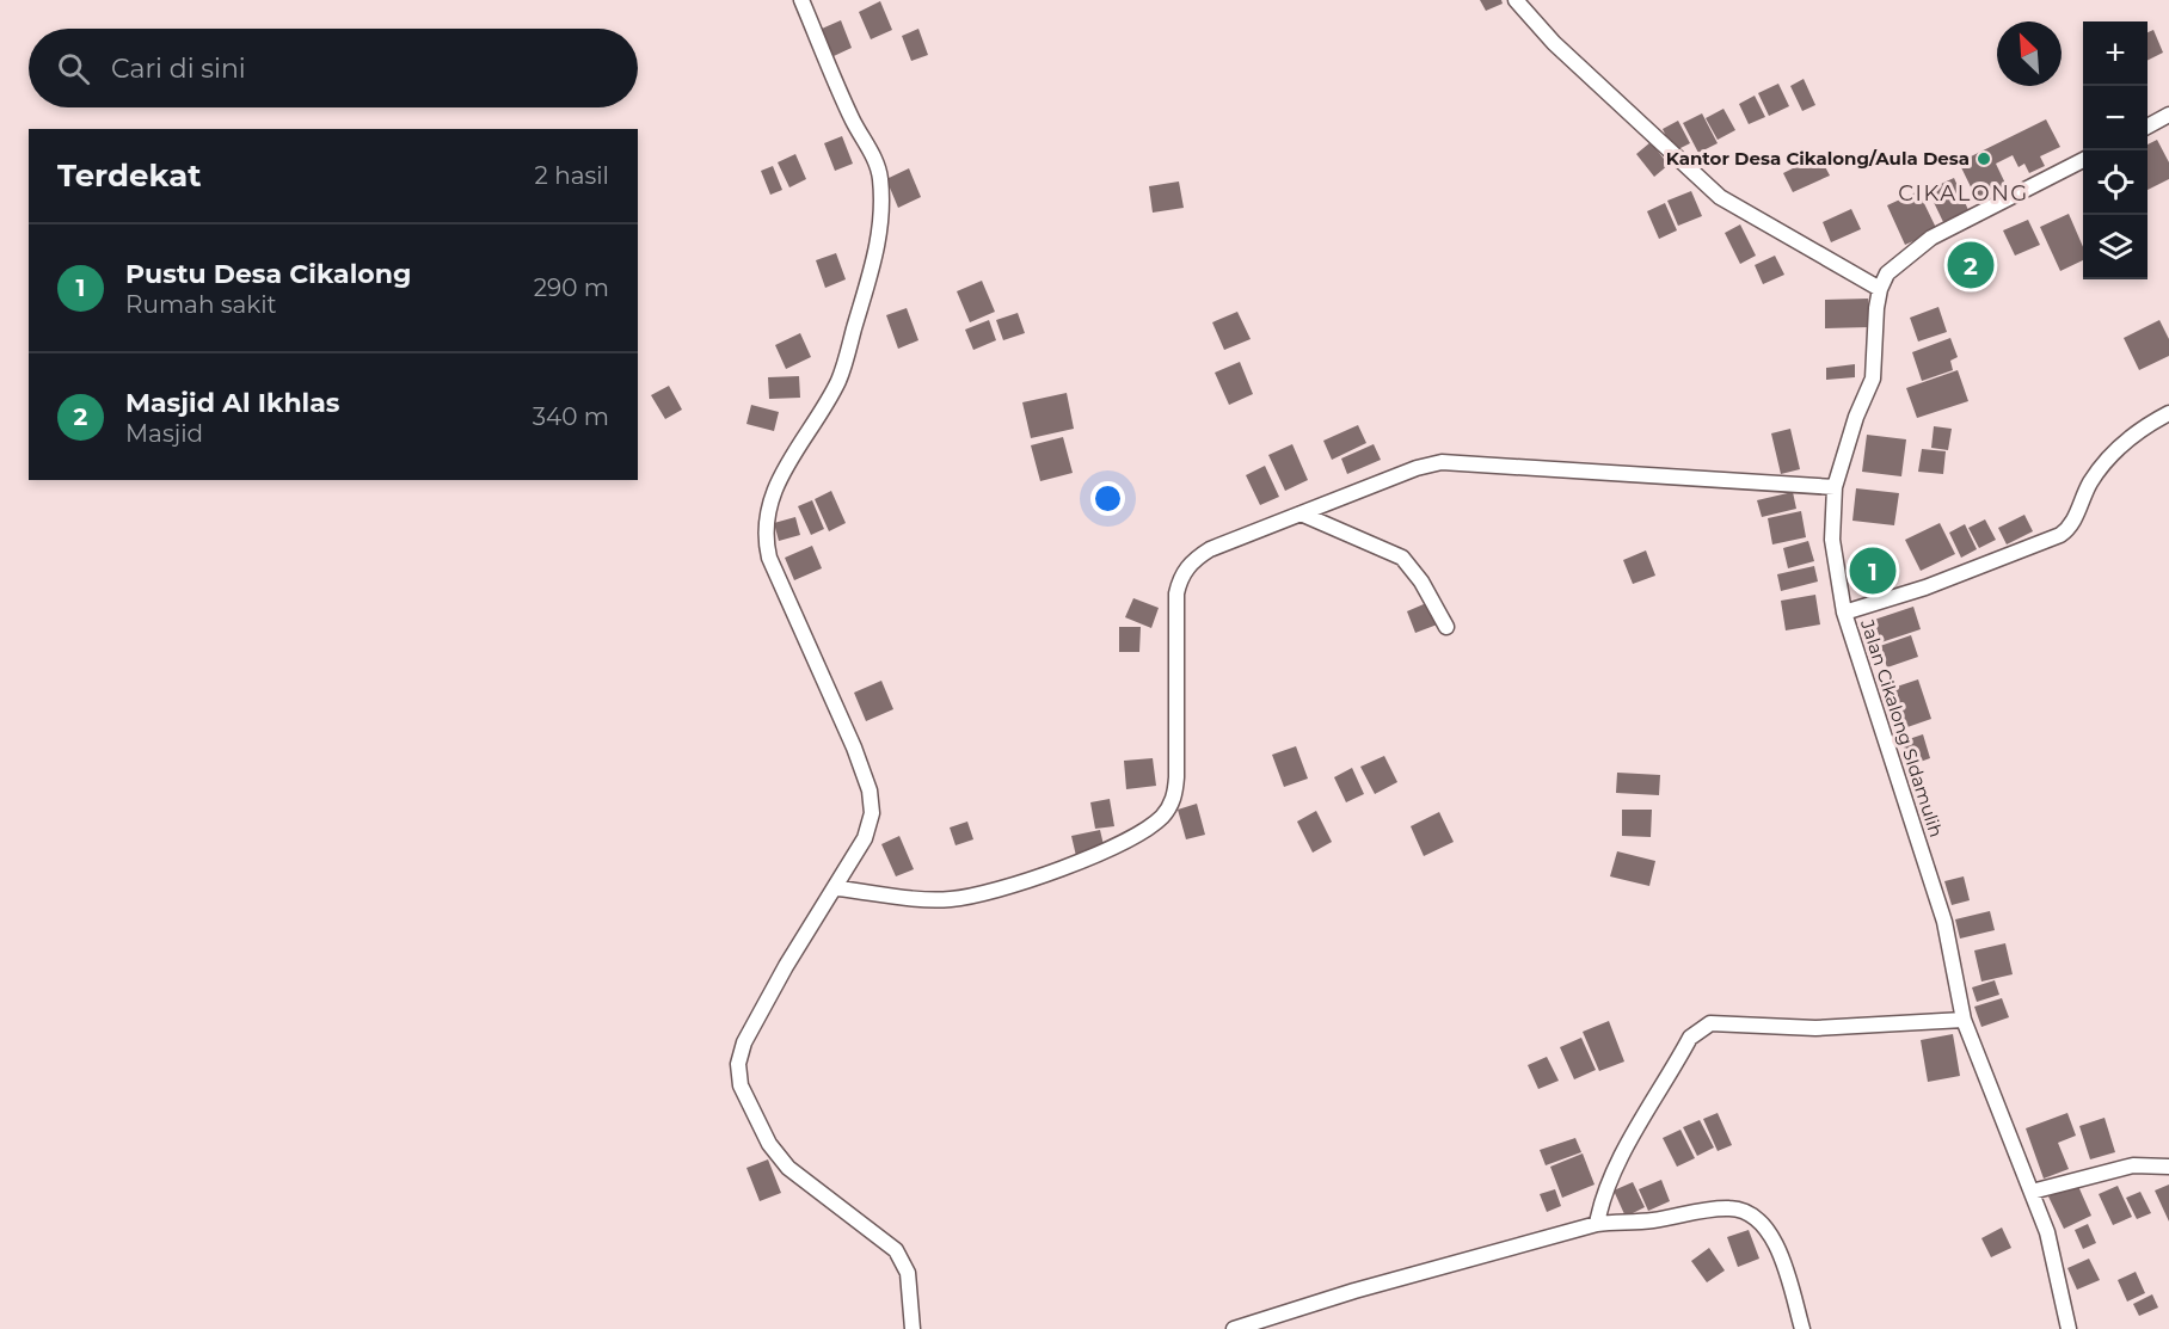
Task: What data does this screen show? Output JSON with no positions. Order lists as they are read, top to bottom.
{
  "streets": {
    "street": ["Jalan Cikalong SIdamulih"]
  },
  "districts": ["CIKALONG"],
  "places": ["Kantor Desa Cikalong/Aula Desa"],
  "north": "top left",
  "page": {
    "map_buttons": ["+", "−"],
    "search": "Cari di sini",
    "heading": ["Terdekat", "2 hasil"],
    "list": [
      {
        "mark": "1",
        "name": "Pustu Desa Cikalong",
        "note": "Rumah sakit",
        "value": "290 m"
      },
      {
        "mark": "2",
        "name": "Masjid Al Ikhlas",
        "note": "Masjid",
        "value": "340 m"
      }
    ],
    "pins": ["2", "1"]
  }
}
